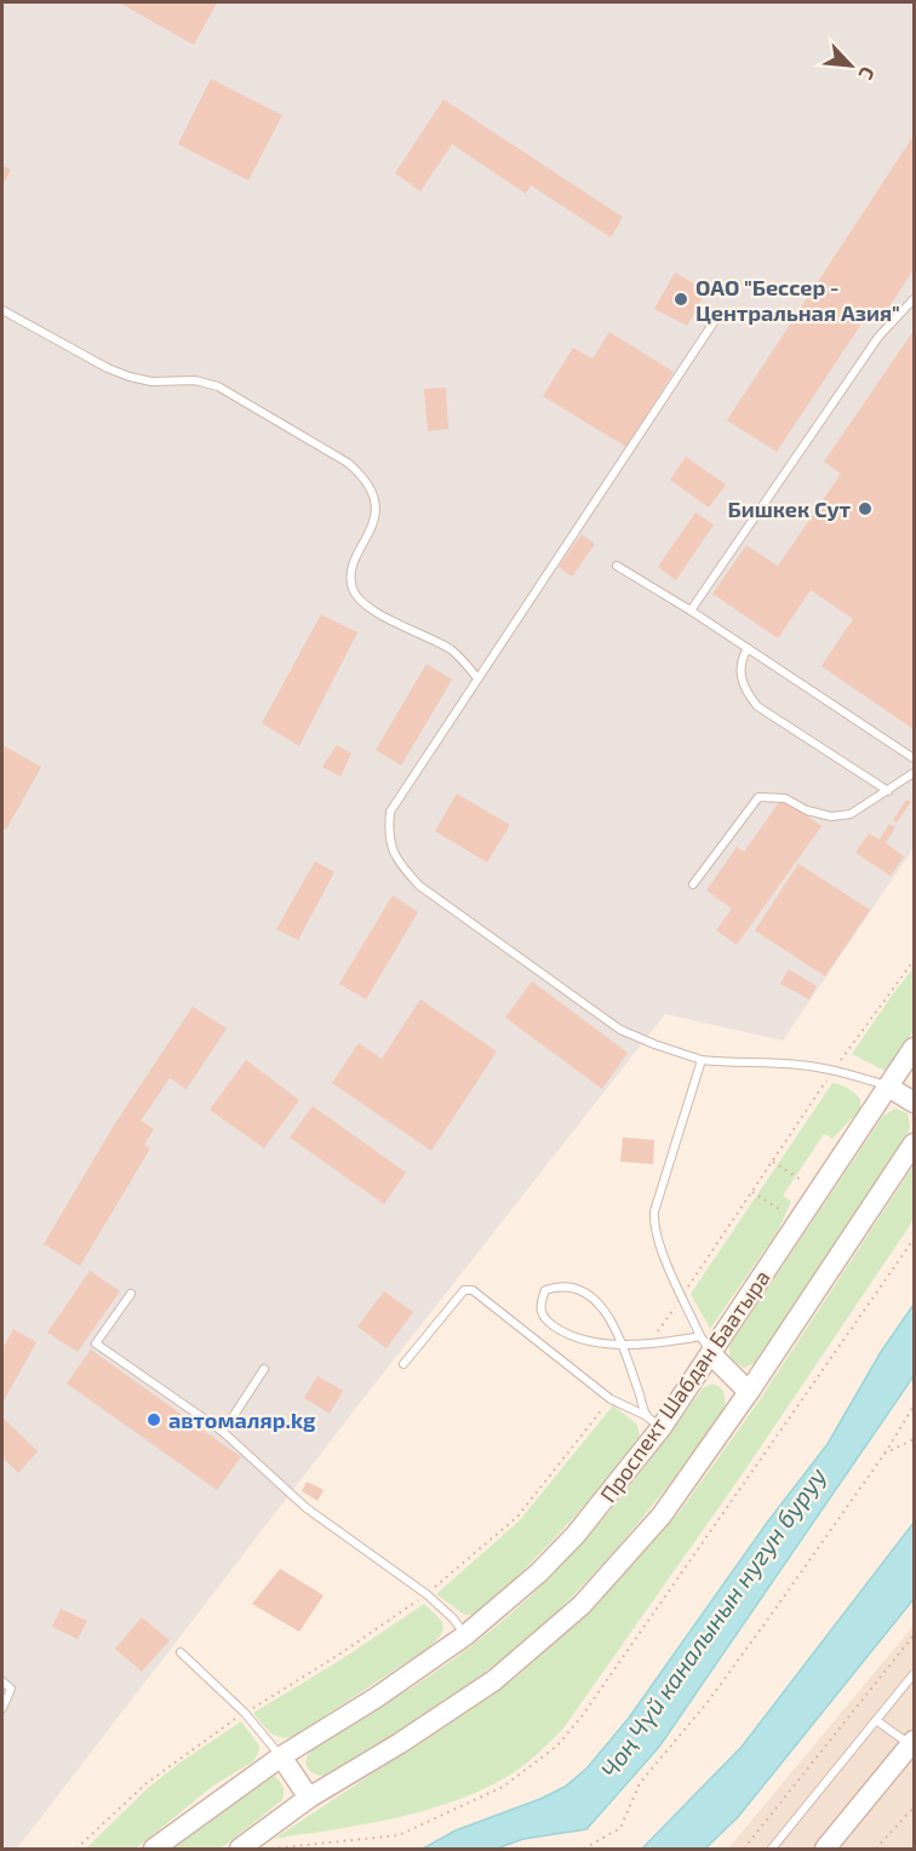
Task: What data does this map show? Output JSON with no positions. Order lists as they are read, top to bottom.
{
  "streets": {
    "main road": ["Проспект Шабдан Баатыра"]
  },
  "water": ["Чоң Чүй каналынын нугун буруу"],
  "places": ["ОАО \"Бессер - Центральная Азия\"", "Бишкек Сут", "автомаляр.kg"],
  "north": "bottom right"
}
